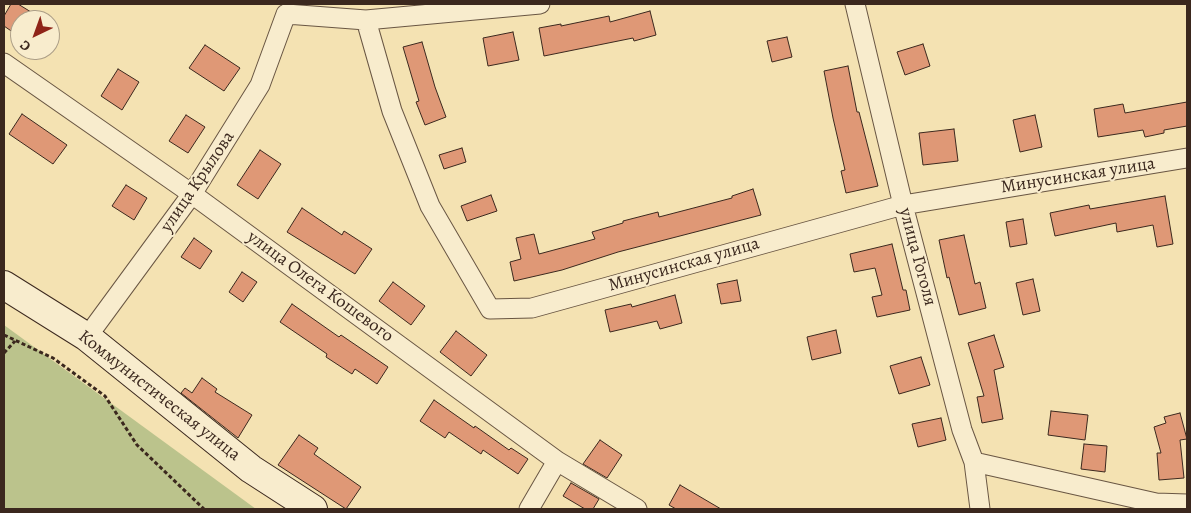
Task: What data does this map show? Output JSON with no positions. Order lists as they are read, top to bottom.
{
  "streets": {
    "street": [
      "Минусинская улица",
      "улица Крылова",
      "улица Гоголя",
      "улица Олега Кошевого",
      "Коммунистическая улица"
    ]
  },
  "crossings": [
    ["Минусинская улица", "улица Гоголя"],
    ["улица Крылова", "улица Олега Кошевого"],
    ["улица Крылова", "Коммунистическая улица"]
  ],
  "north": "bottom left"
}
